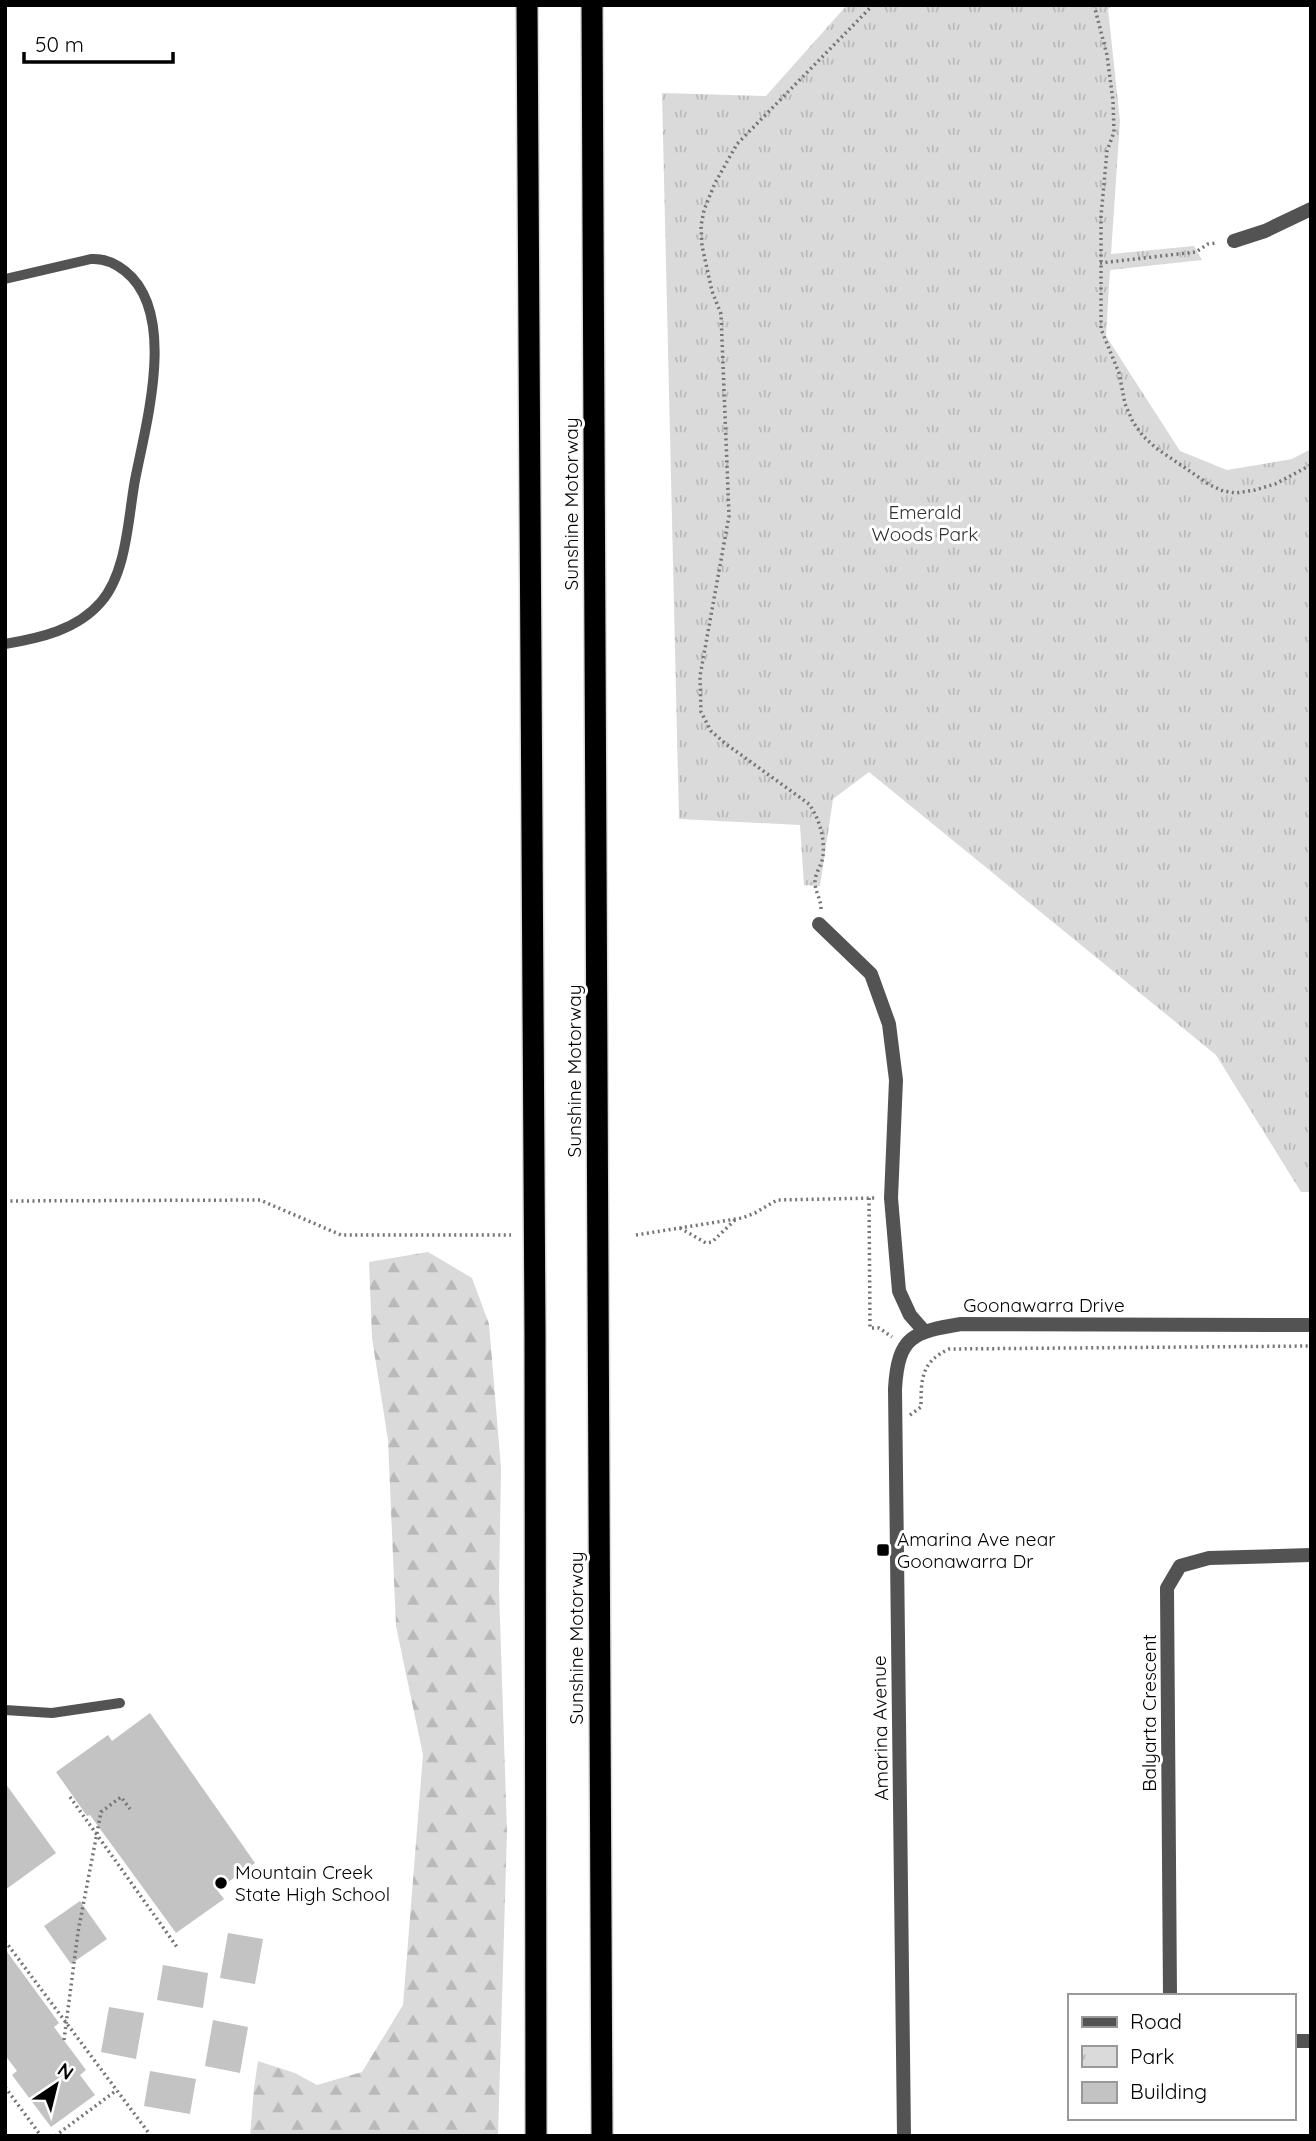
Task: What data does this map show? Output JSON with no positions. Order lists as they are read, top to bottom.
{
  "streets": {
    "highway": ["Sunshine Motorway"],
    "street": ["Goonawarra Drive", "Balyarta Crescent", "Amarina Avenue"]
  },
  "crossings": [
    ["Goonawarra Drive", "Amarina Avenue"]
  ],
  "parks": ["Emerald Woods Park"],
  "places": {
    "transit": ["Amarina Ave near Goonawarra Dr"],
    "other": ["Mountain Creek State High School"]
  },
  "legend": ["Road", "Park", "Building"],
  "scale_bar": "50 m",
  "north": "top right"
}
